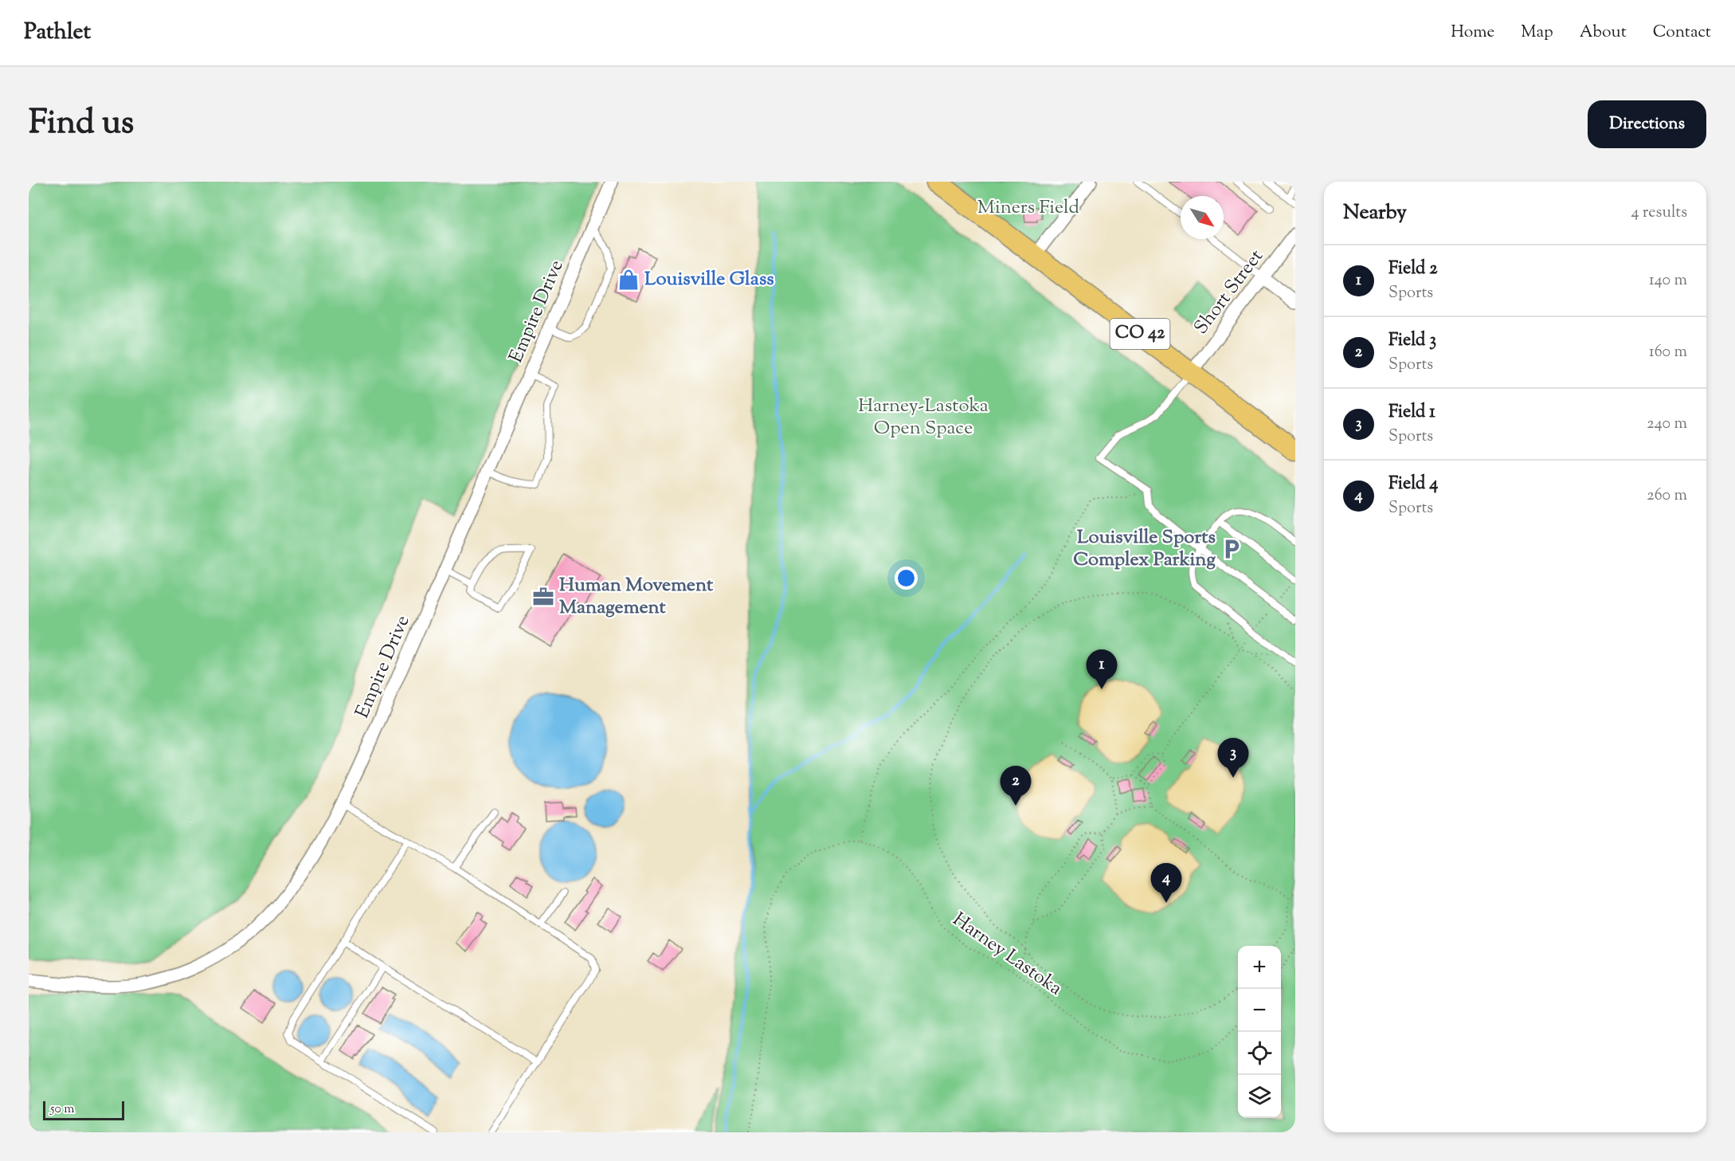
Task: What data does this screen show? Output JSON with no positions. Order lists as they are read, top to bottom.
{
  "streets": {
    "main road": ["CO 42"],
    "street": ["Short Street", "Empire Drive"],
    "path": ["Harney Lastoka"]
  },
  "crossings": [
    ["Short Street", "CO 42"]
  ],
  "parks": ["Miners Field", "Harney-Lastoka Open Space"],
  "places": {
    "shop": ["Louisville Glass"],
    "parking": ["Louisville Sports Complex Parking"],
    "office": ["Human Movement Management"]
  },
  "scale_bar": "50 m",
  "north": "bottom right",
  "page": {
    "header": "Pathlet",
    "nav": [
      "Home",
      "Map",
      "About",
      "Contact"
    ],
    "title": "Find us",
    "buttons": "Directions",
    "heading": ["Nearby", "4 results"],
    "list": [
      {
        "mark": "1",
        "name": "Field 2",
        "note": "Sports",
        "value": "140 m"
      },
      {
        "mark": "2",
        "name": "Field 3",
        "note": "Sports",
        "value": "160 m"
      },
      {
        "mark": "3",
        "name": "Field 1",
        "note": "Sports",
        "value": "240 m"
      },
      {
        "mark": "4",
        "name": "Field 4",
        "note": "Sports",
        "value": "260 m"
      }
    ],
    "pins": [
      "1",
      "3",
      "2",
      "4"
    ],
    "map_buttons": ["+", "−"],
    "scale": "50 m"
  }
}
